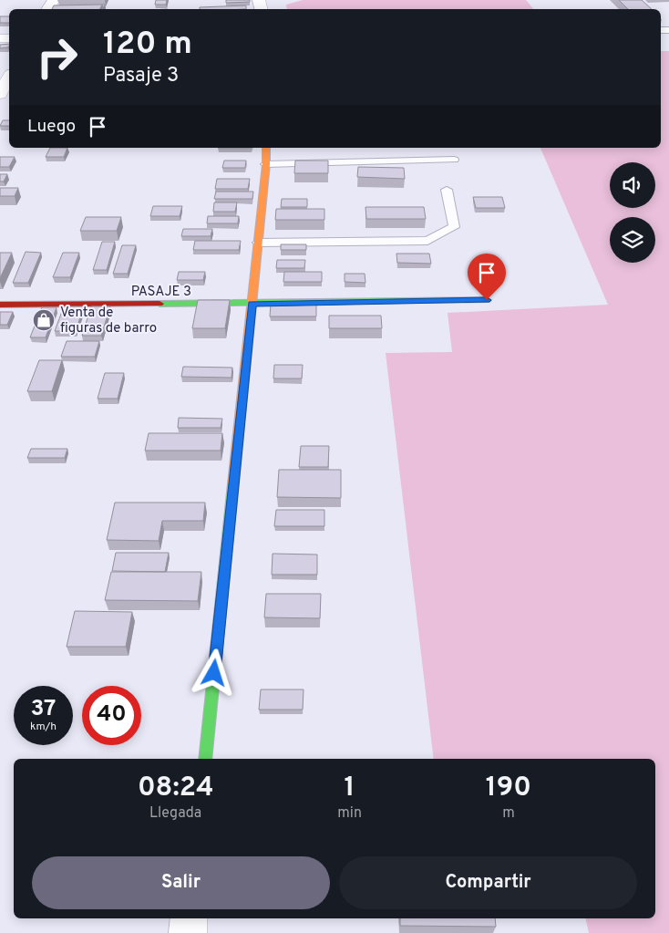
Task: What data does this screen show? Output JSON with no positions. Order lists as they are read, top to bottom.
{
  "streets": {
    "street": ["PASAJE 3"]
  },
  "places": {
    "shop": ["Venta de figuras de barro"]
  },
  "page": {
    "turn": ["120 m", "Pasaje 3"],
    "then": "Luego",
    "speed": "37 km/h",
    "limit": "40",
    "eta": [
      "08:24",
      "Llegada",
      "1",
      "min",
      "190",
      "m"
    ],
    "buttons": ["Salir", "Compartir"]
  }
}
